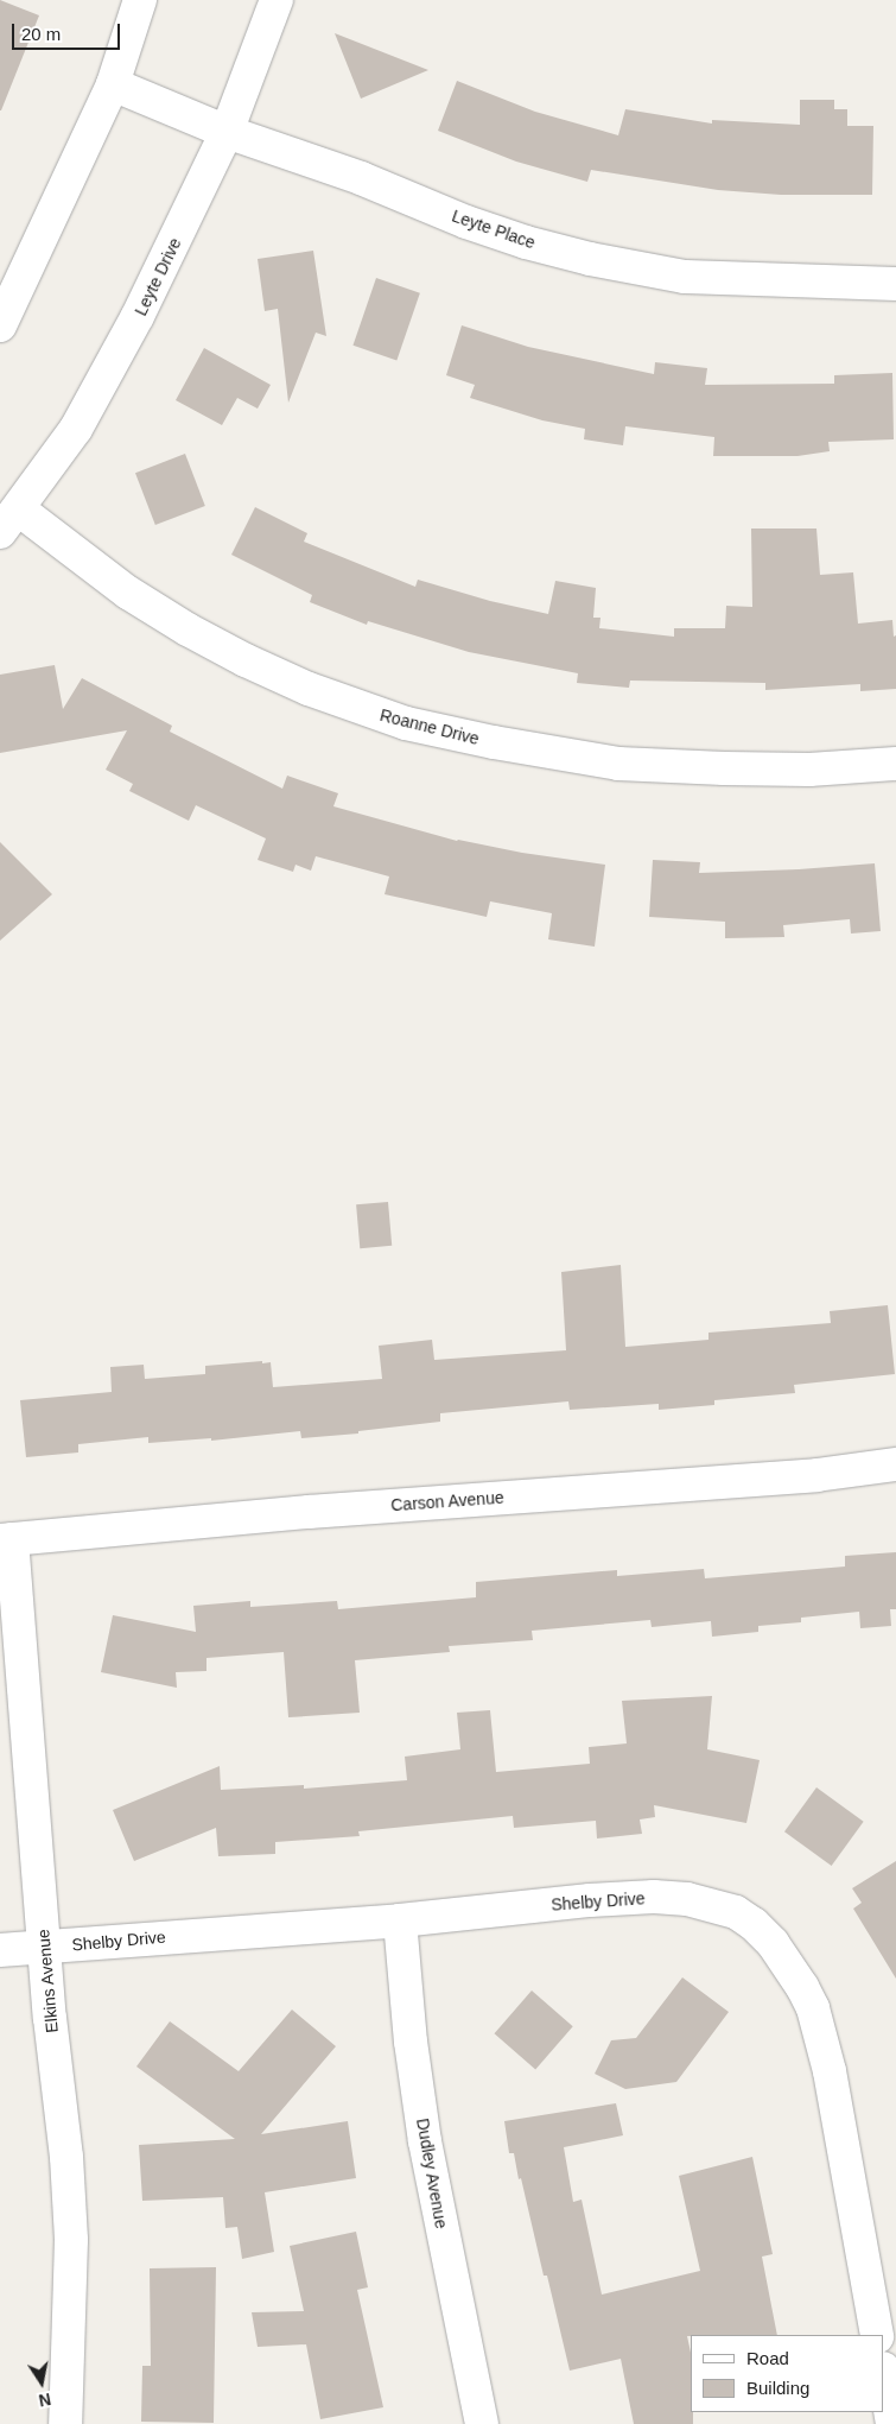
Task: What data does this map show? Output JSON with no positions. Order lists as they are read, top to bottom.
{
  "streets": {
    "street": [
      "Leyte Place",
      "Leyte Drive",
      "Roanne Drive",
      "Carson Avenue",
      "Shelby Drive",
      "Elkins Avenue",
      "Dudley Avenue"
    ]
  },
  "crossings": [
    ["Leyte Place", "Leyte Drive"],
    ["Leyte Drive", "Roanne Drive"],
    ["Carson Avenue", "Elkins Avenue"],
    ["Shelby Drive", "Elkins Avenue"],
    ["Shelby Drive", "Dudley Avenue"]
  ],
  "legend": ["Road", "Building"],
  "scale_bar": "20 m",
  "north": "bottom"
}
